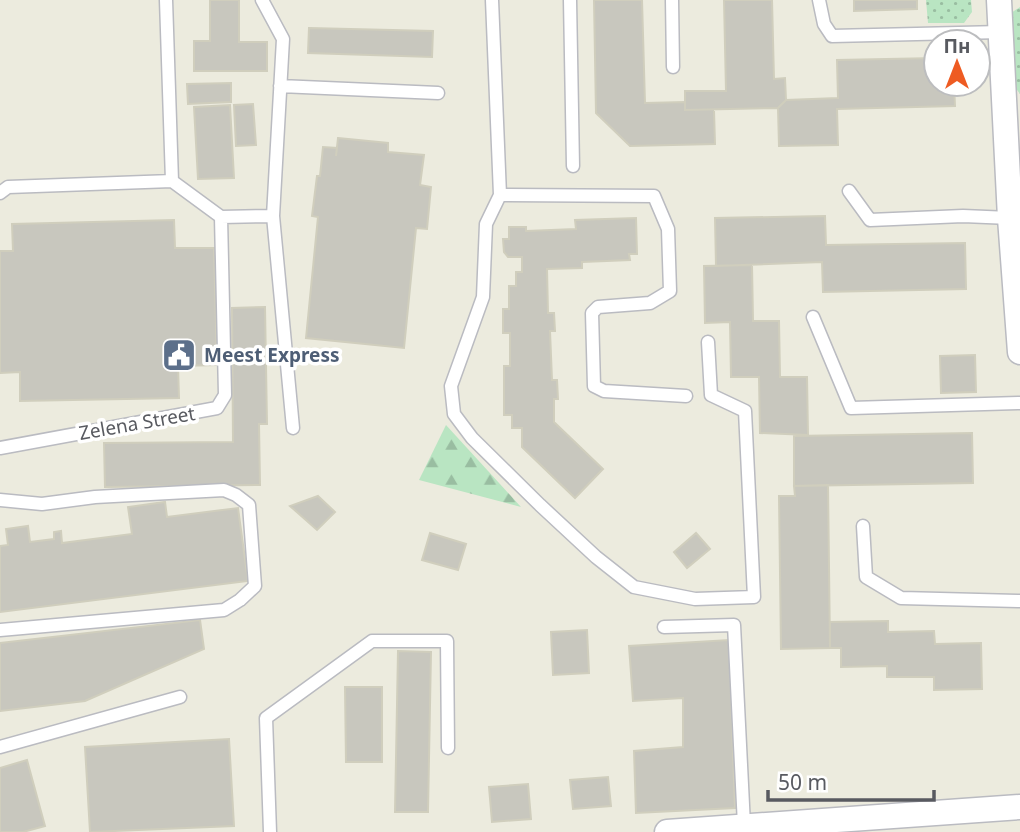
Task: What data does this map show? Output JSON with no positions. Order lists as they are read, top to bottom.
{
  "streets": {
    "lane": ["Zelena Street"]
  },
  "places": {
    "public building": ["Meest Express"]
  },
  "scale_bar": "50 m",
  "north": "top"
}
